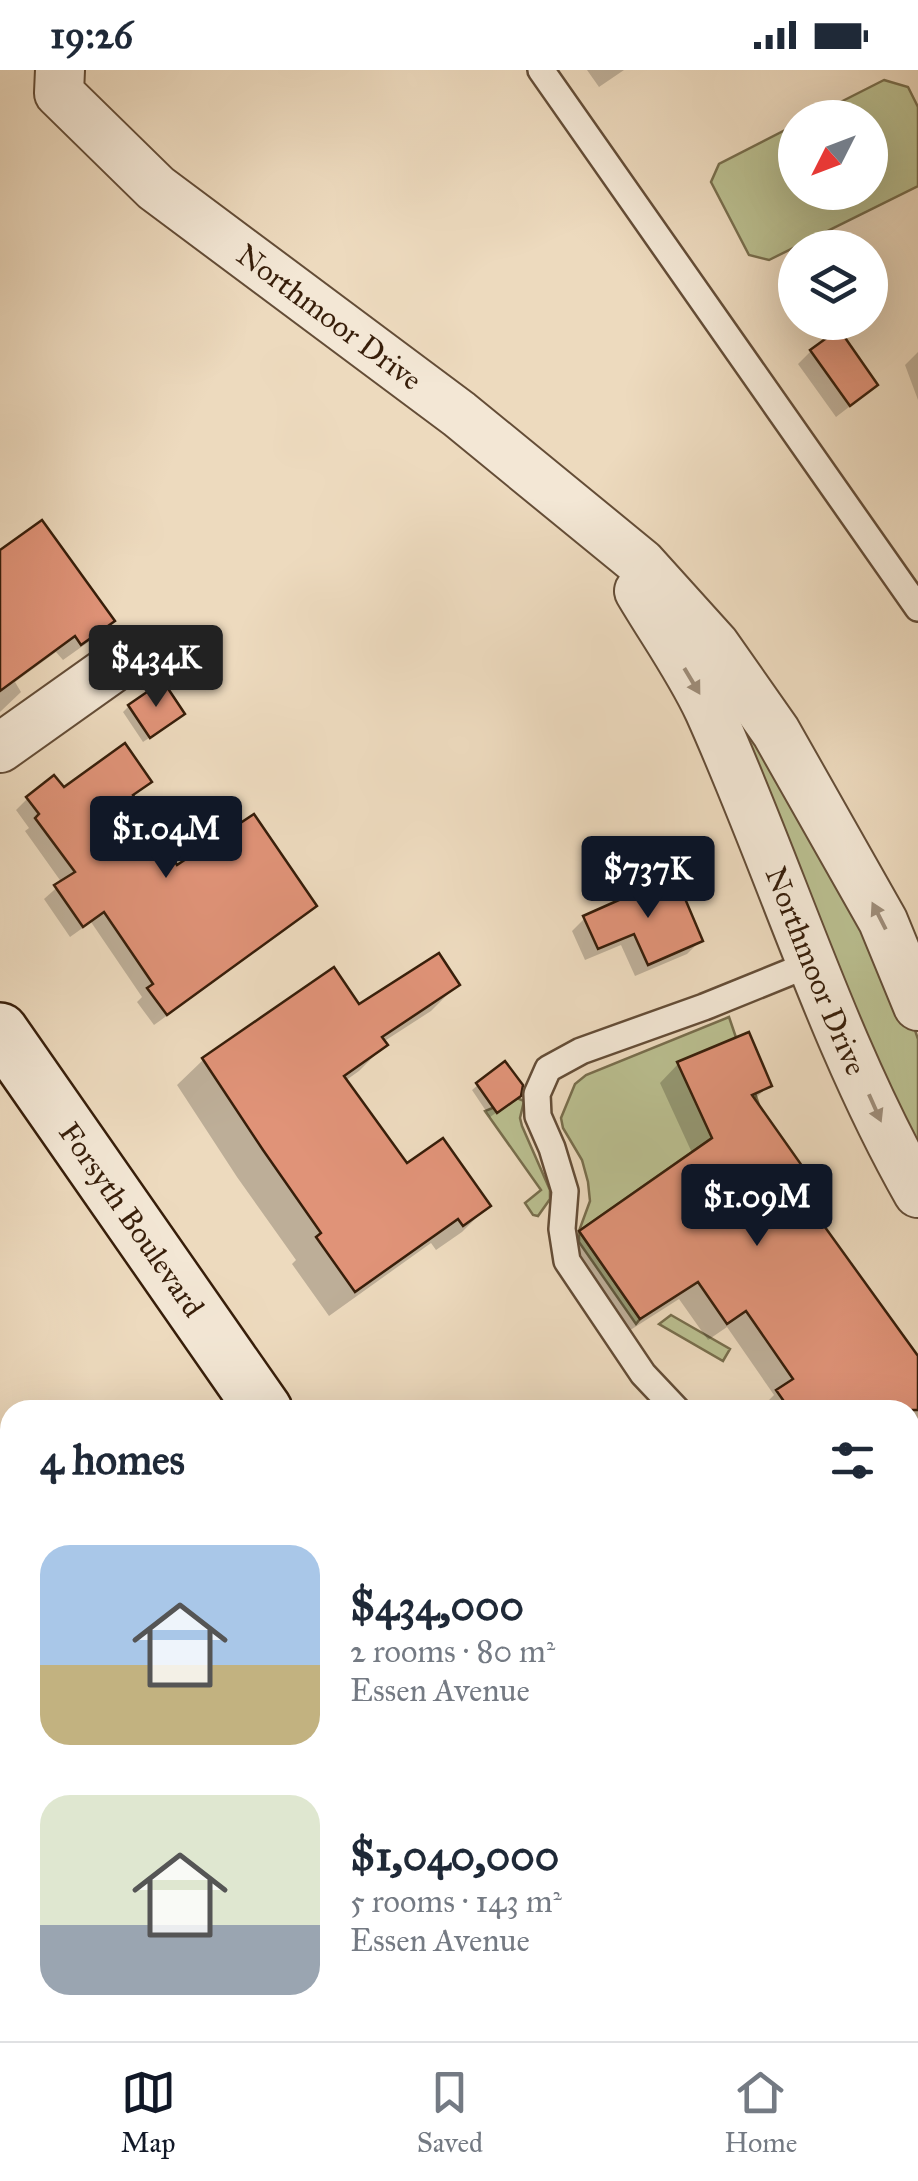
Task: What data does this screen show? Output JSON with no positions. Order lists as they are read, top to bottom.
{
  "streets": {
    "main road": ["Forsyth Boulevard"],
    "street": ["Northmoor Drive"]
  },
  "north": "bottom left",
  "page": {
    "status": "19:26",
    "price": [
      "$434K",
      "$1.04M",
      "$737K",
      "$1.09M"
    ],
    "heading": "4 homes",
    "list": [
      {
        "name": "$434,000",
        "note": "2 rooms · 80 m² · Essen Avenue"
      },
      {
        "name": "$1,040,000",
        "note": "5 rooms · 143 m² · Essen Avenue"
      }
    ],
    "tabs": ["Map", "Saved", "Home"]
  }
}
